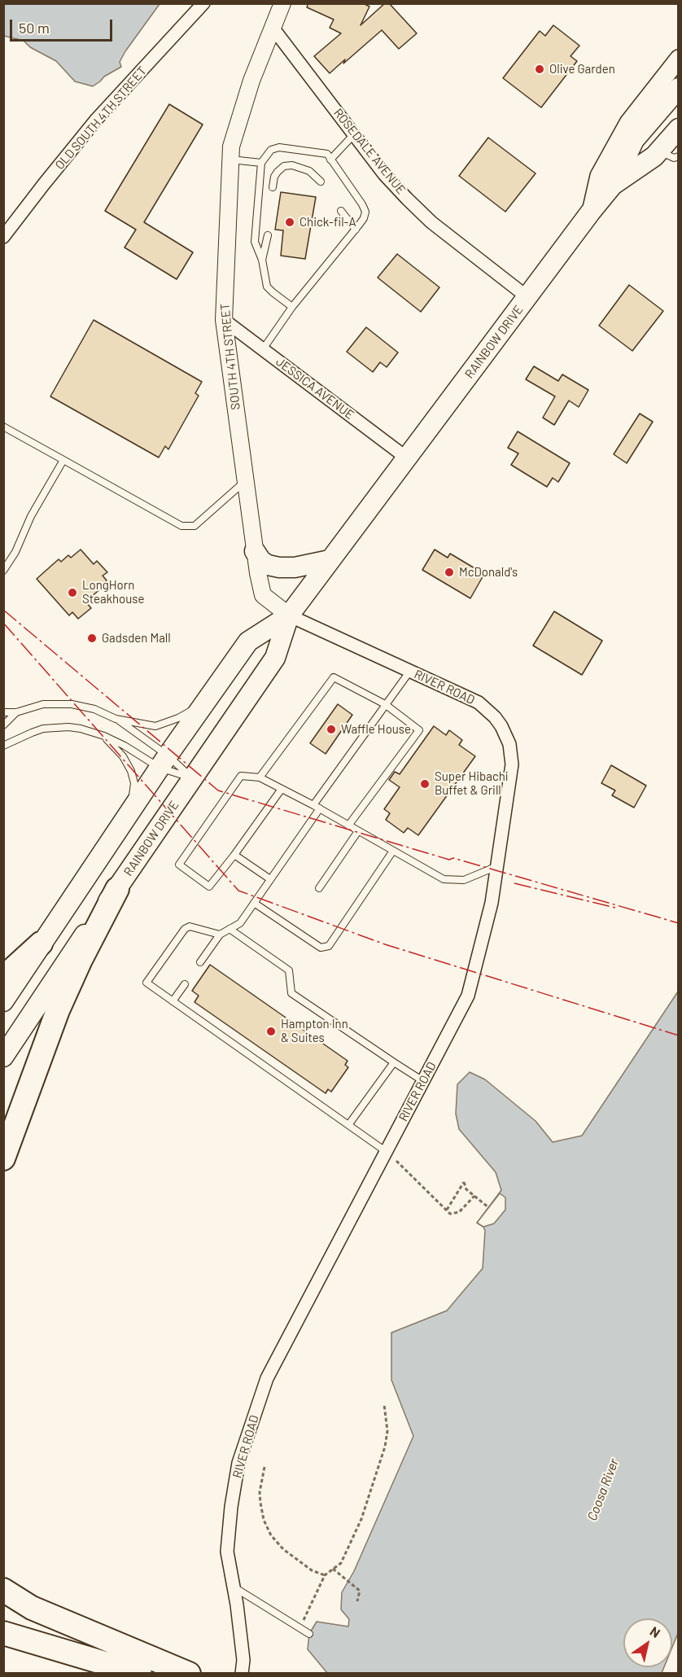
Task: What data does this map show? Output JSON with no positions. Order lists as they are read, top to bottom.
{
  "streets": {
    "main road": ["RAINBOW DRIVE"],
    "street": [
      "OLD SOUTH 4TH STREET",
      "ROSEDALE AVENUE",
      "SOUTH 4TH STREET",
      "JESSICA AVENUE",
      "RIVER ROAD"
    ]
  },
  "crossings": [
    ["ROSEDALE AVENUE", "RAINBOW DRIVE"],
    ["ROSEDALE AVENUE", "SOUTH 4TH STREET"],
    ["RAINBOW DRIVE", "SOUTH 4TH STREET"],
    ["RAINBOW DRIVE", "JESSICA AVENUE"],
    ["RAINBOW DRIVE", "RIVER ROAD"],
    ["SOUTH 4TH STREET", "JESSICA AVENUE"],
    ["SOUTH 4TH STREET", "RIVER ROAD"]
  ],
  "water": ["Coosa River"],
  "places": [
    "Olive Garden",
    "Chick-fil-A",
    "McDonald's",
    "LongHorn Steakhouse",
    "Gadsden Mall",
    "Waffle House",
    "Super Hibachi Buffet & Grill",
    "Hampton Inn & Suites"
  ],
  "scale_bar": "50 m",
  "north": "top right"
}
